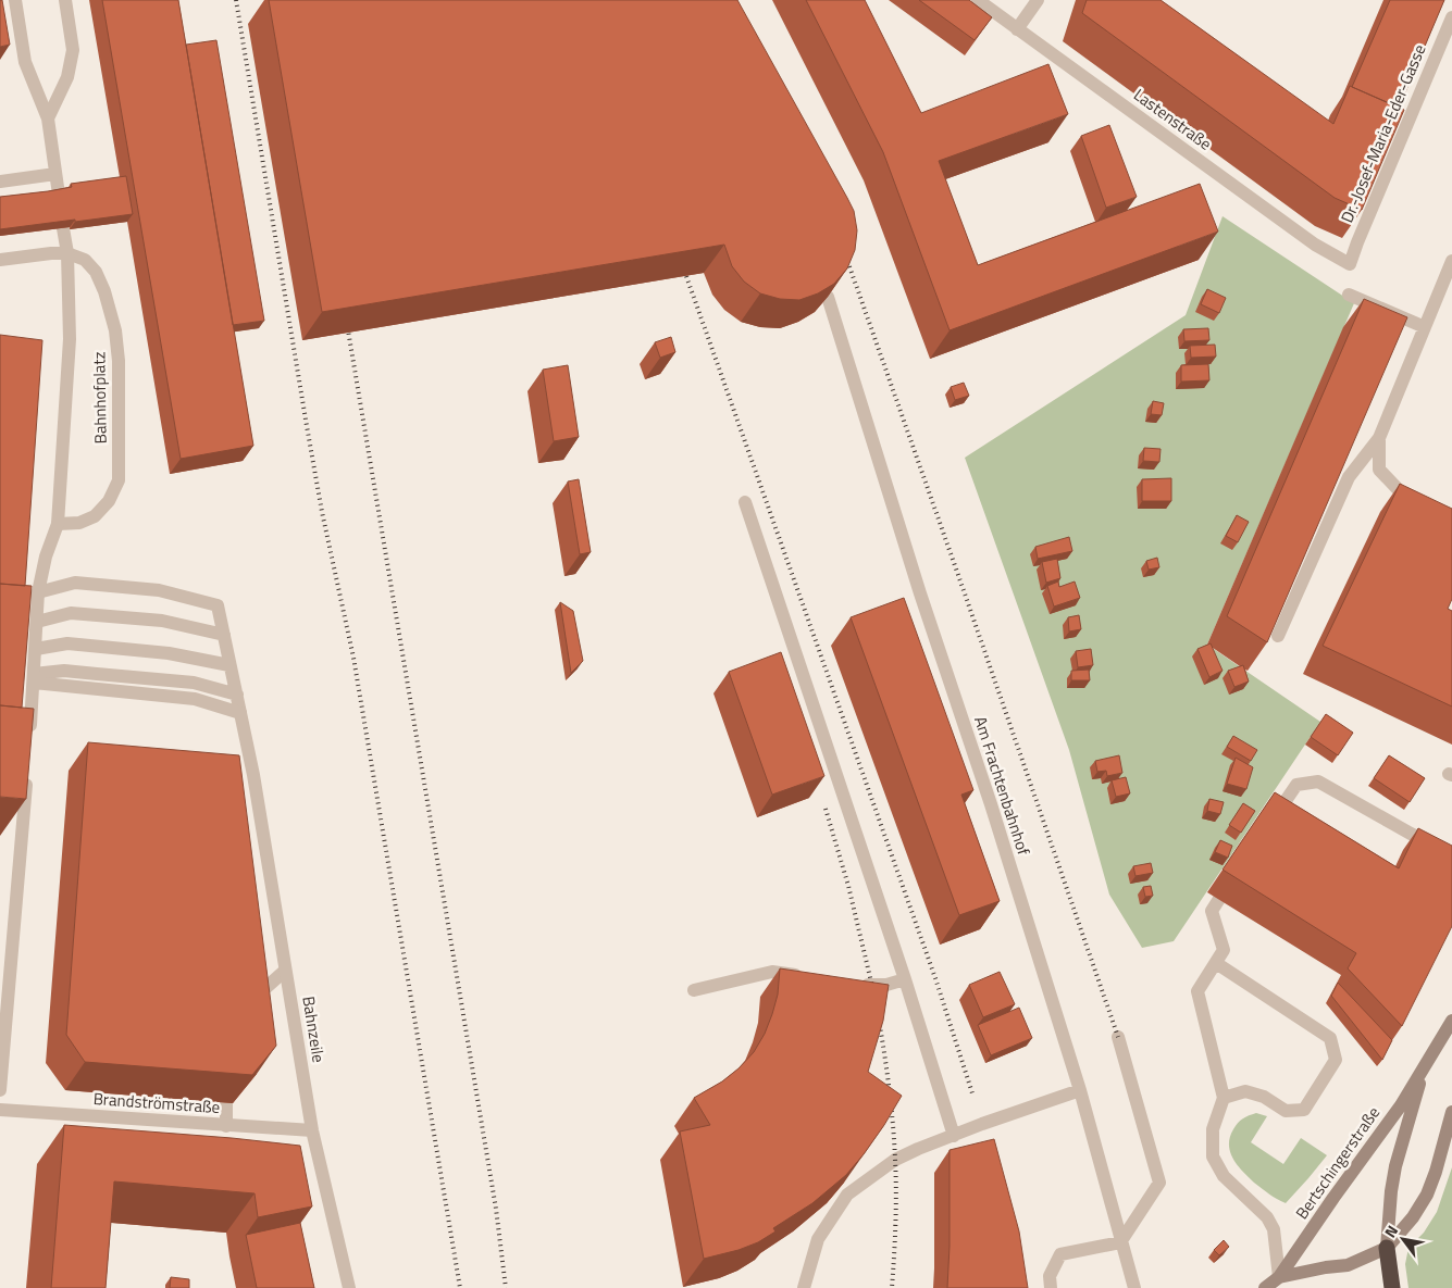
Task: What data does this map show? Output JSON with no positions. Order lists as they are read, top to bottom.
{
  "streets": {
    "street": [
      "Lastenstraße",
      "Dr.-Josef-Maria-Eder-Gasse",
      "Bahnhofplatz",
      "Am Frachtenbahnhof",
      "Bahnzeile",
      "Brandströmstraße",
      "Bertschingerstraße"
    ]
  },
  "crossings": [
    ["Lastenstraße", "Dr.-Josef-Maria-Eder-Gasse"],
    ["Bahnzeile", "Brandströmstraße"]
  ],
  "north": "top left"
}
